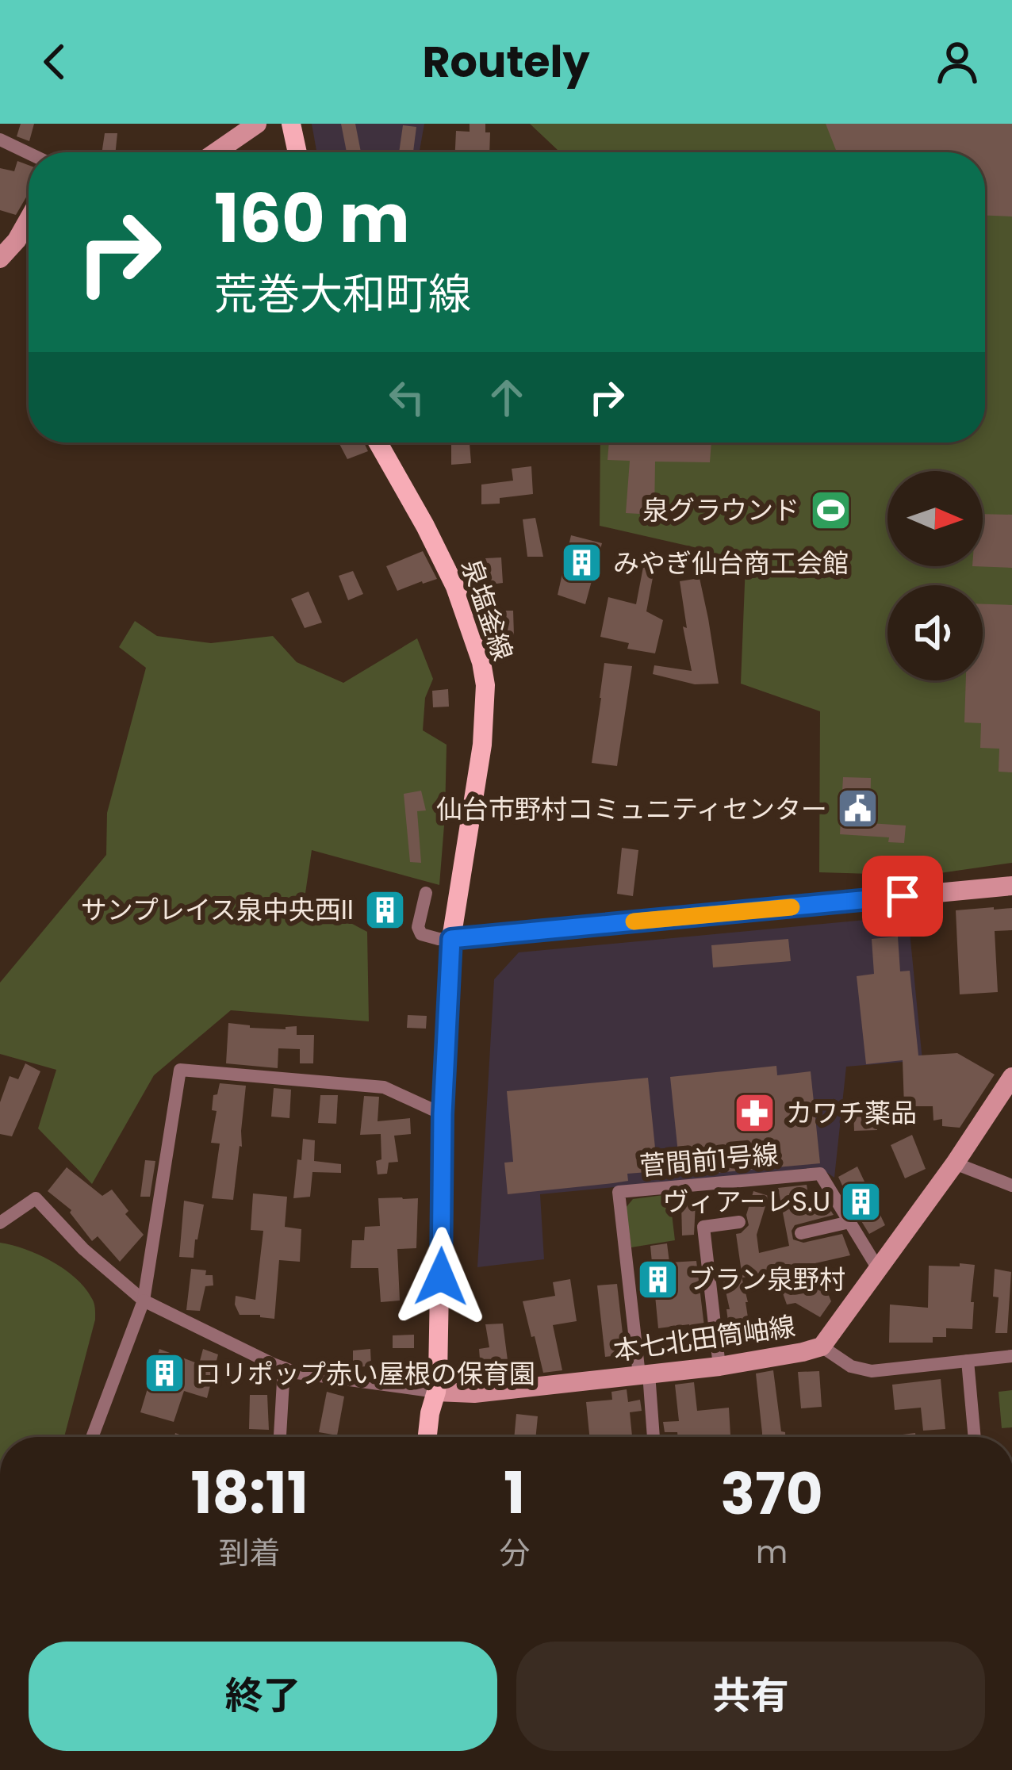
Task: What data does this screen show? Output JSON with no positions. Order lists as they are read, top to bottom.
{
  "streets": {
    "main road": ["泉塩釜線"],
    "street": ["菅間前1号線", "本七北田筒岫線"]
  },
  "crossings": [
    ["泉塩釜線", "本七北田筒岫線"],
    ["菅間前1号線", "本七北田筒岫線"]
  ],
  "places": {
    "sports": ["泉グラウンド"],
    "building": [
      "みやぎ仙台商工会館",
      "サンプレイス泉中央西II",
      "ヴィアーレS.U",
      "ブラン泉野村",
      "ロリポップ赤い屋根の保育園"
    ],
    "public building": ["仙台市野村コミュニティセンター"],
    "pharmacy": ["カワチ薬品"]
  },
  "north": "right",
  "page": {
    "header": "Routely",
    "turn": ["160 m", "荒巻大和町線"],
    "eta": [
      "18:11",
      "到着",
      "1",
      "分",
      "370",
      "m"
    ],
    "buttons": ["終了", "共有"]
  }
}
